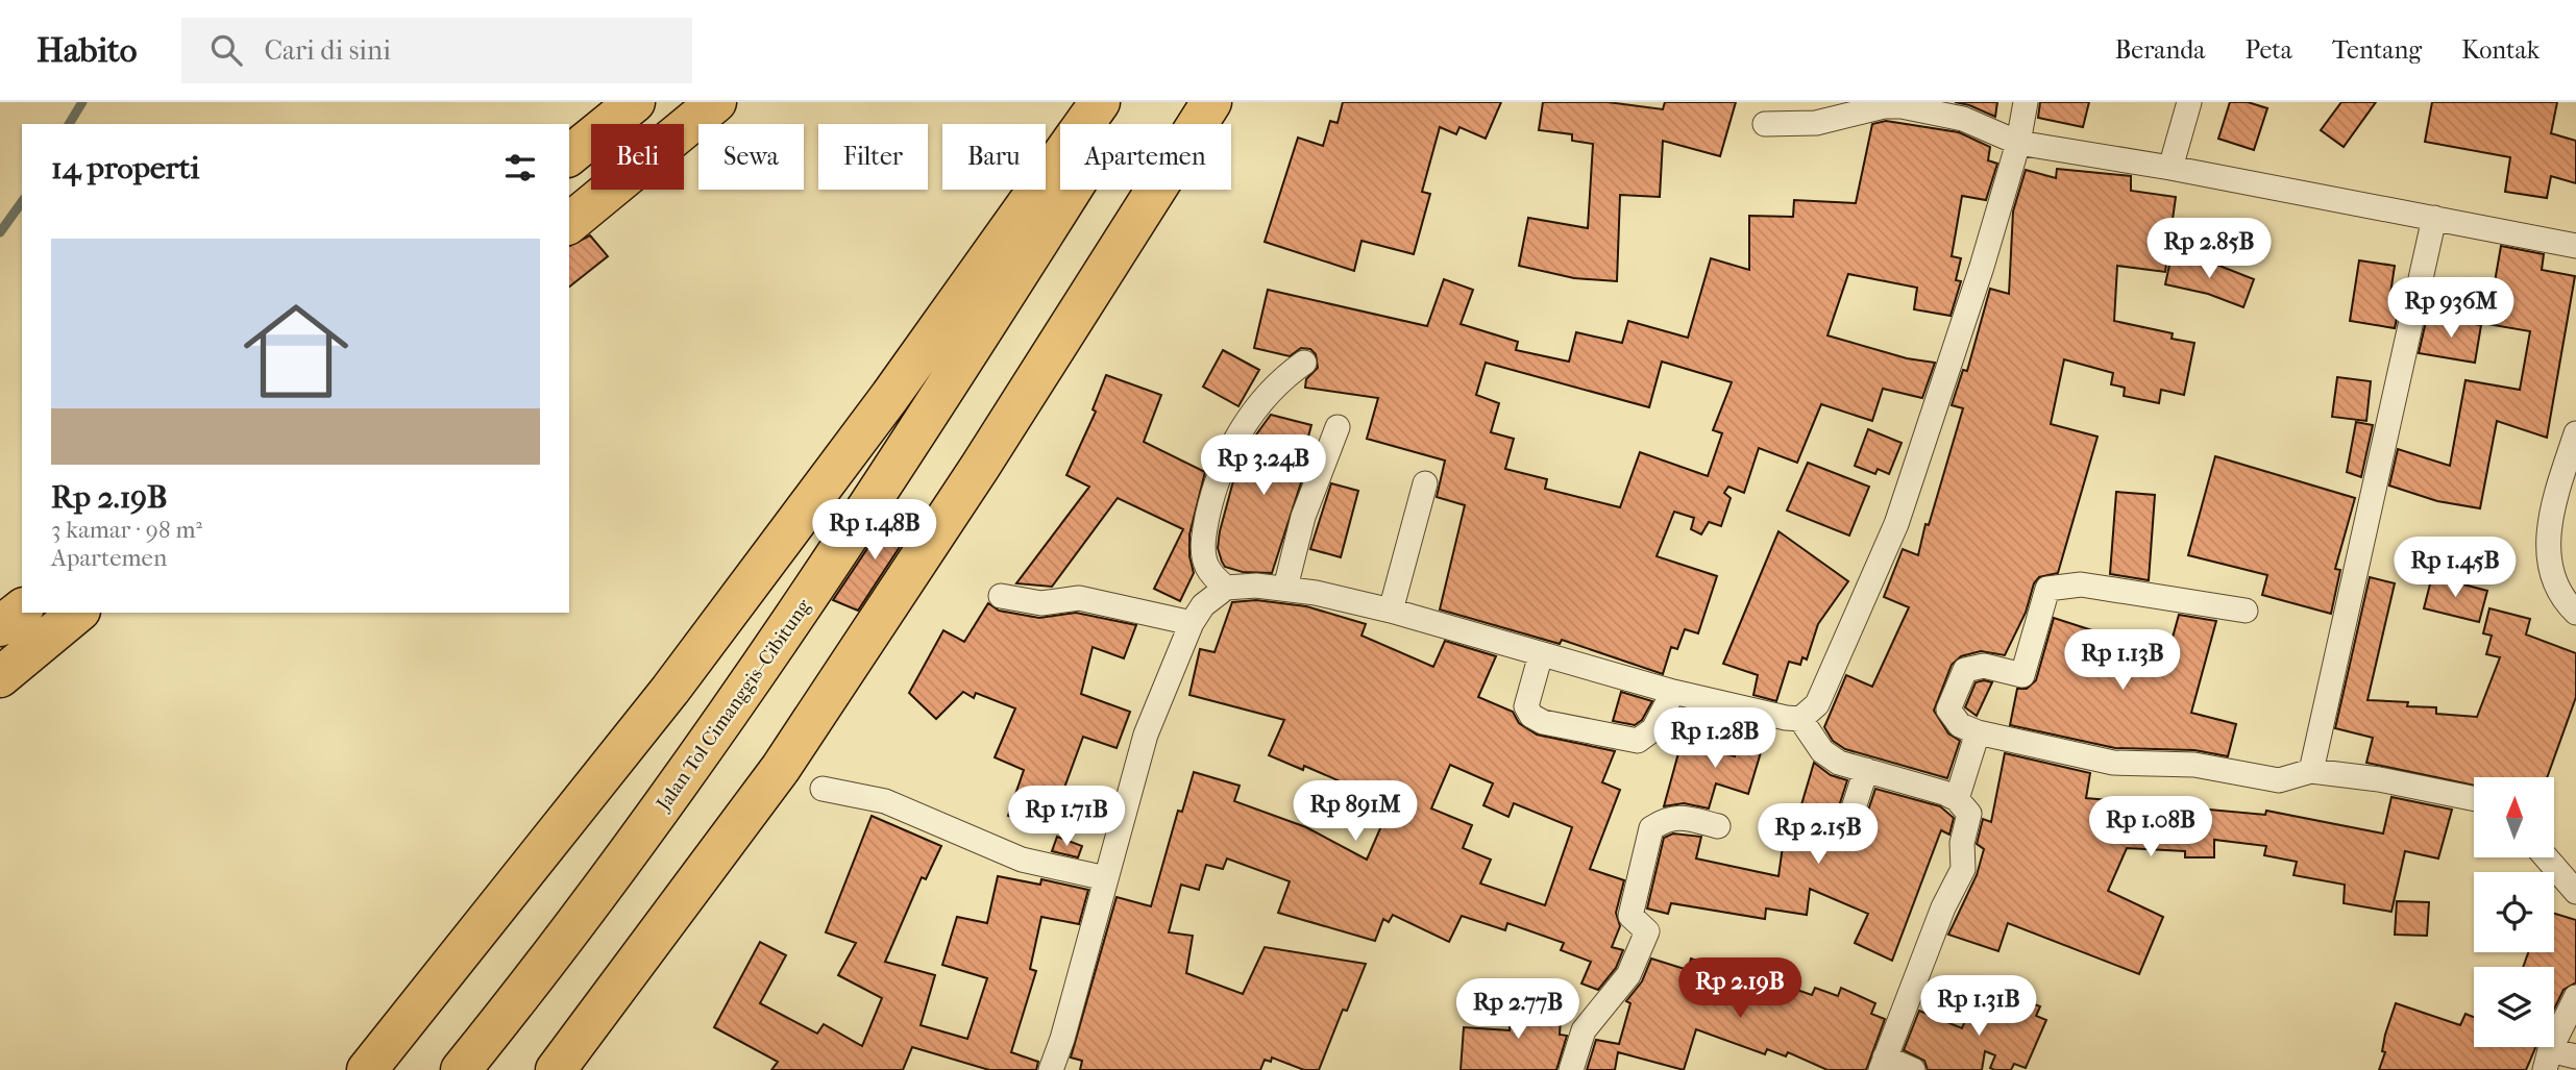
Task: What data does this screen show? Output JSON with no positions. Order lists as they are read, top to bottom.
{
  "streets": {
    "highway": ["Jalan Tol Cimanggis–Cibitung"]
  },
  "north": "top",
  "page": {
    "header": "Habito",
    "search": "Cari di sini",
    "nav": [
      "Beranda",
      "Peta",
      "Tentang",
      "Kontak"
    ],
    "chip": [
      "Beli",
      "Sewa",
      "Filter",
      "Baru",
      "Apartemen"
    ],
    "heading": "14 properti",
    "list": [
      {
        "name": "Rp 2.19B",
        "note": "3 kamar · 98 m² · Apartemen"
      }
    ],
    "price": [
      "Rp 2.85B",
      "Rp 936M",
      "Rp 3.24B",
      "Rp 1.48B",
      "Rp 1.45B",
      "Rp 1.13B",
      "Rp 1.28B",
      "Rp 891M",
      "Rp 1.71B",
      "Rp 1.08B",
      "Rp 2.15B",
      "Rp 2.19B",
      "Rp 1.31B",
      "Rp 2.77B"
    ]
  }
}
